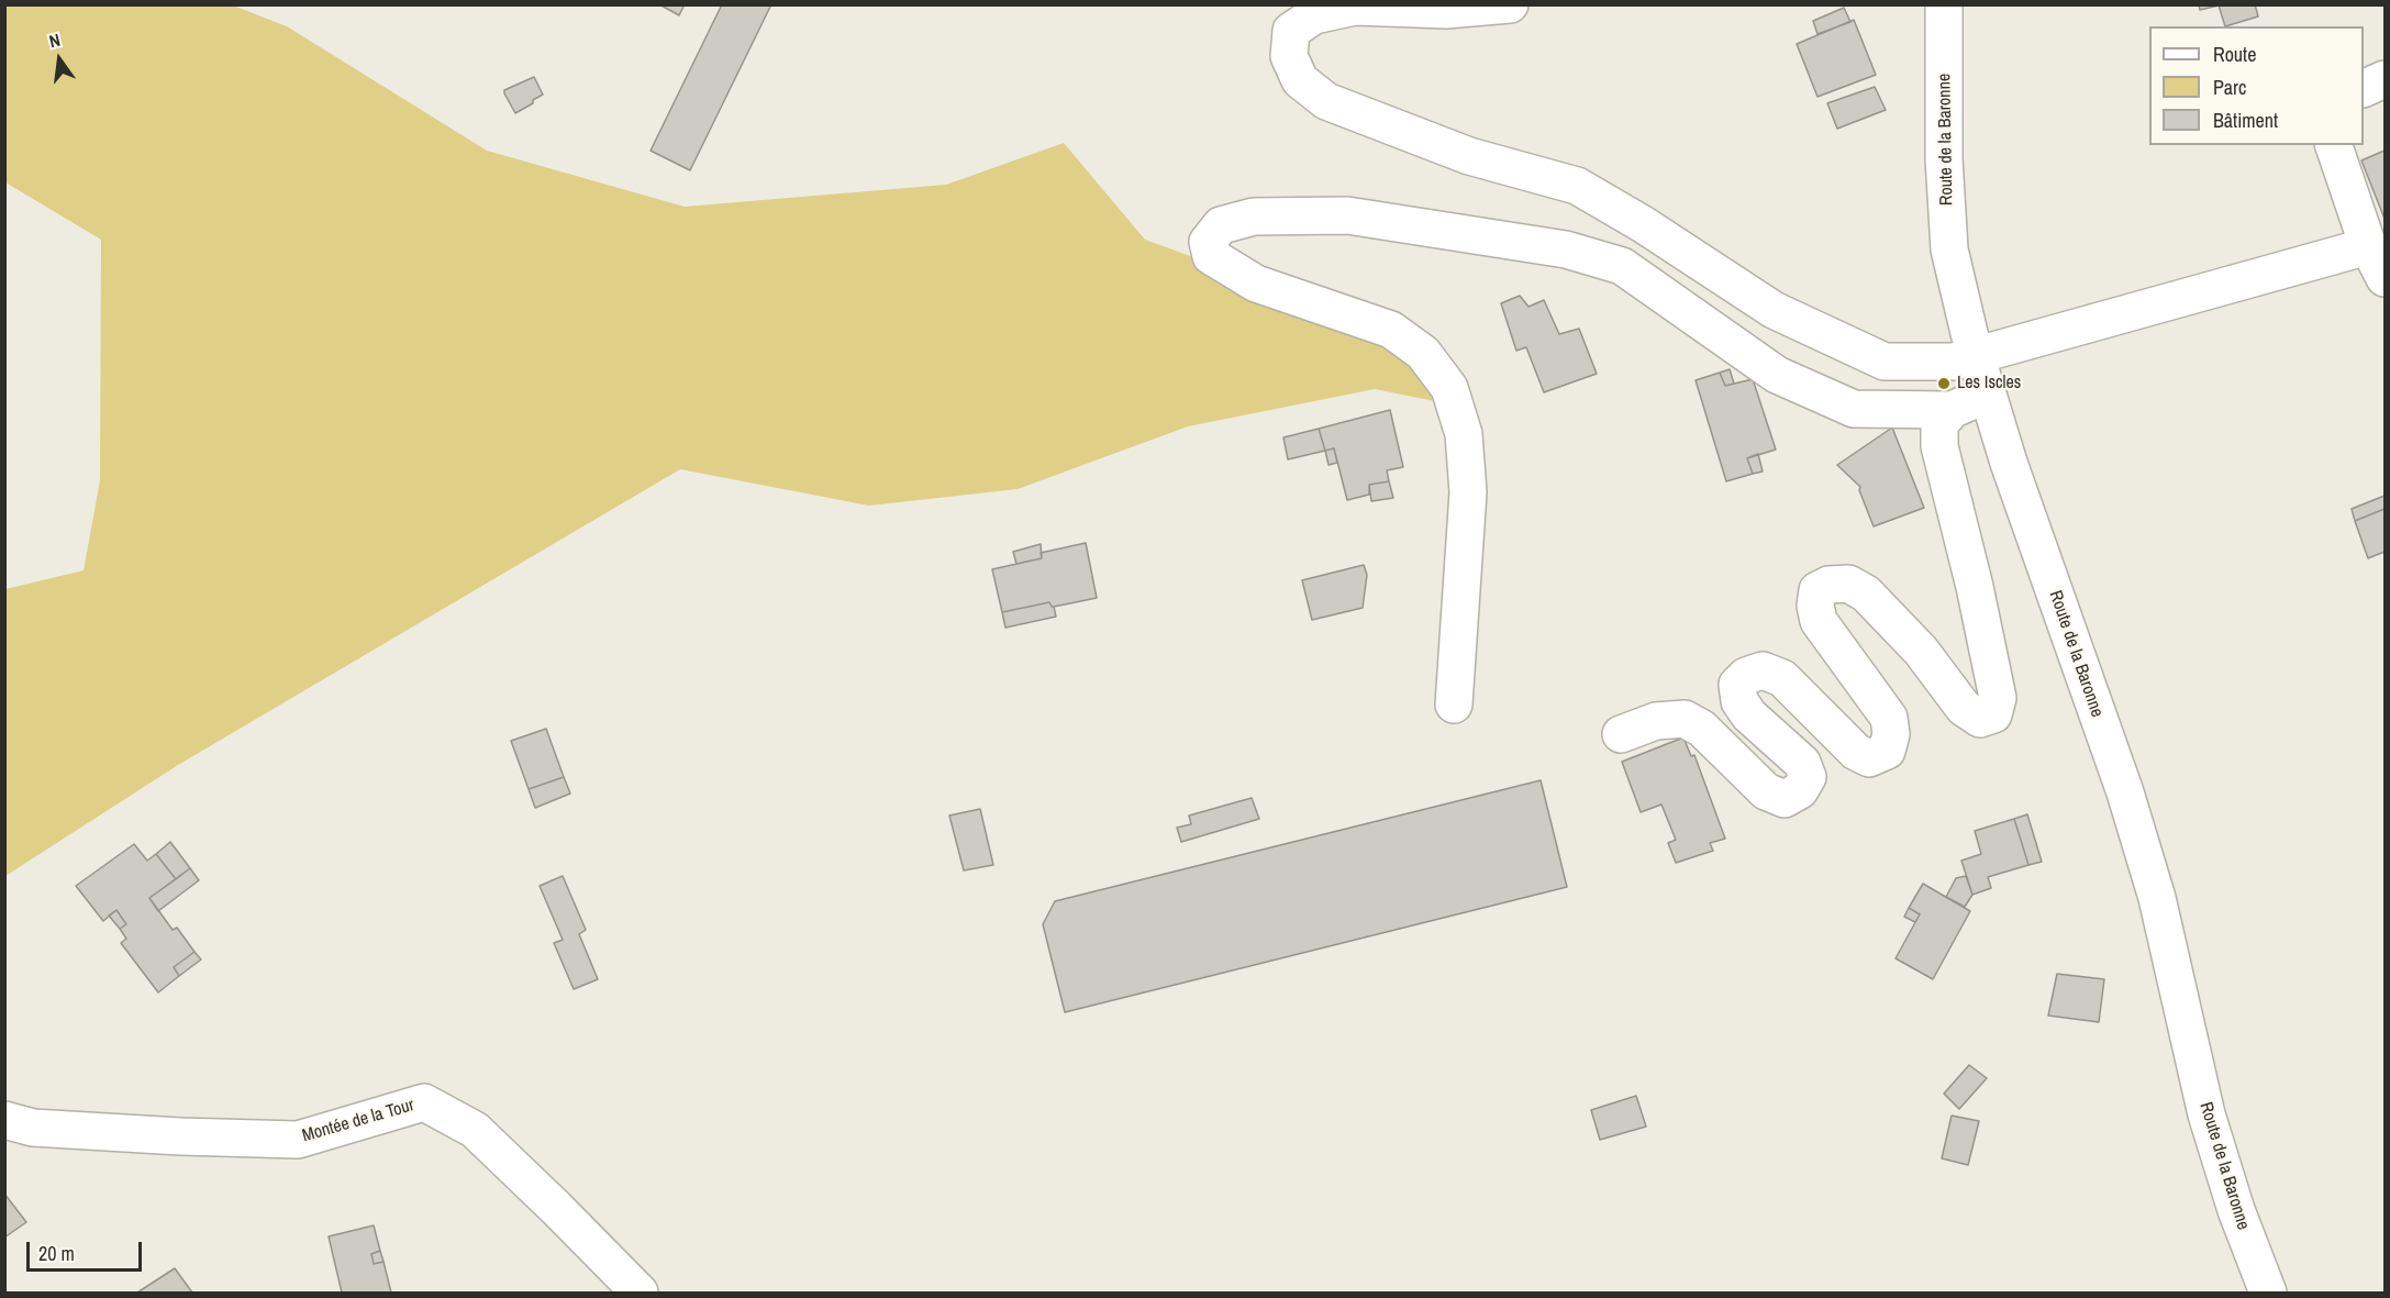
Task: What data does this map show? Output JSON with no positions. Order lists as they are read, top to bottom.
{
  "streets": {
    "street": ["Route de la Baronne", "Montée de la Tour"]
  },
  "places": ["Les Iscles"],
  "legend": ["Route", "Parc", "Bâtiment"],
  "scale_bar": "20 m",
  "north": "top"
}
